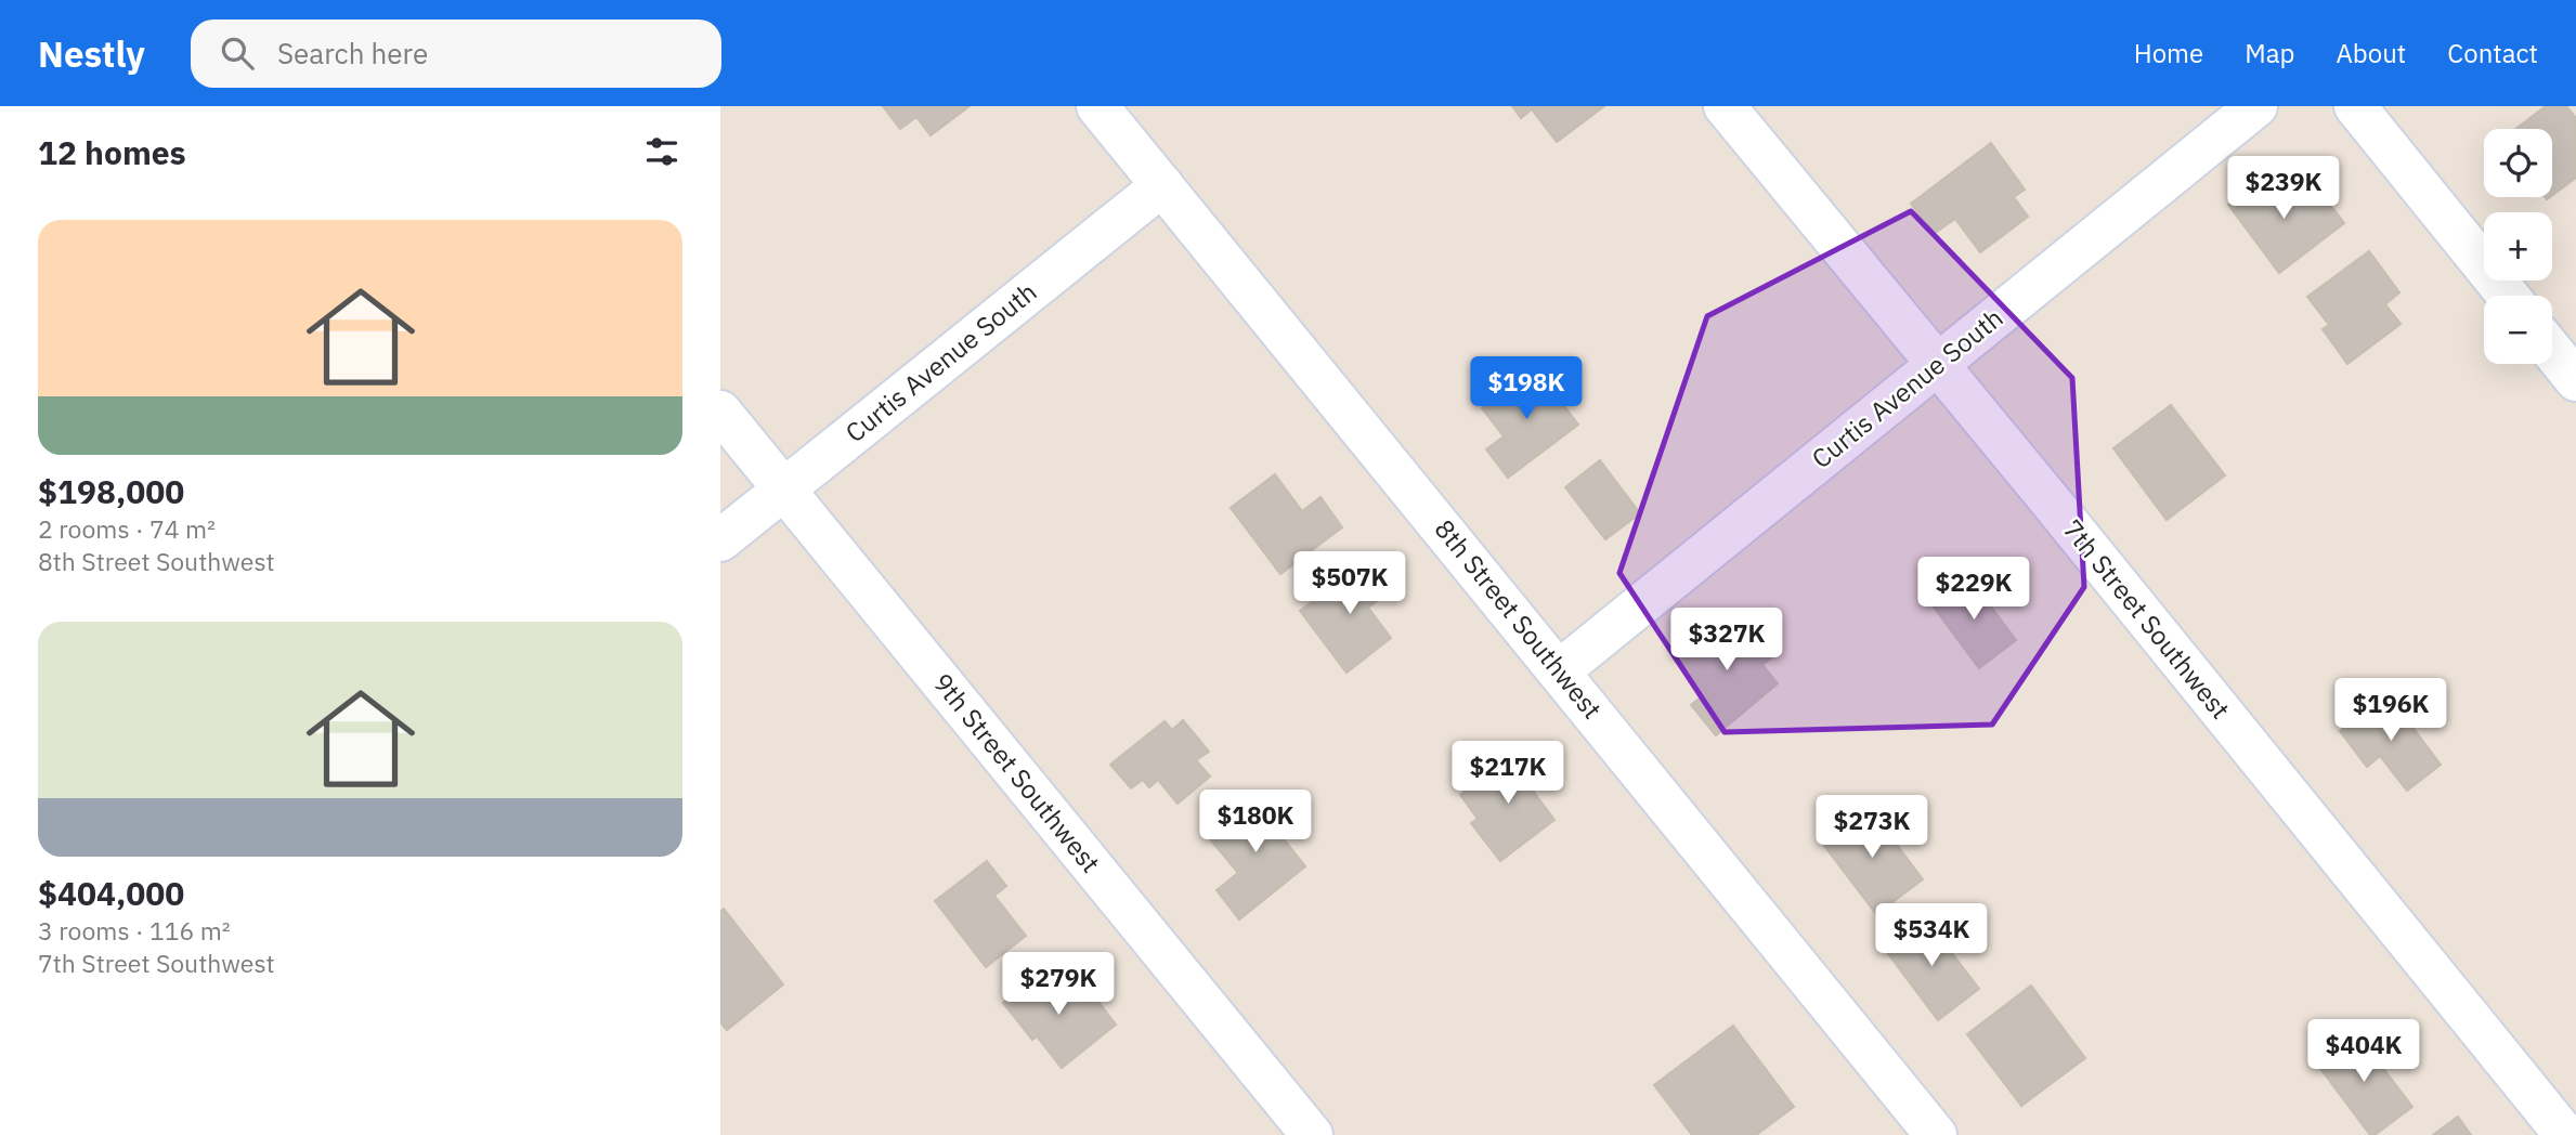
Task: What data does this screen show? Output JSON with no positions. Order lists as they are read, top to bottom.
{
  "streets": {
    "street": [
      "Curtis Avenue South",
      "8th Street Southwest",
      "7th Street Southwest",
      "9th Street Southwest"
    ]
  },
  "crossings": [
    ["Curtis Avenue South", "8th Street Southwest"],
    ["Curtis Avenue South", "7th Street Southwest"],
    ["Curtis Avenue South", "9th Street Southwest"]
  ],
  "page": {
    "header": "Nestly",
    "search": "Search here",
    "nav": [
      "Home",
      "Map",
      "About",
      "Contact"
    ],
    "heading": "12 homes",
    "map_buttons": ["+", "−"],
    "price": [
      "$239K",
      "$198K",
      "$507K",
      "$229K",
      "$327K",
      "$196K",
      "$217K",
      "$180K",
      "$273K",
      "$534K",
      "$279K",
      "$404K"
    ],
    "list": [
      {
        "name": "$198,000",
        "note": "2 rooms · 74 m² · 8th Street Southwest"
      },
      {
        "name": "$404,000",
        "note": "3 rooms · 116 m² · 7th Street Southwest"
      }
    ]
  }
}
